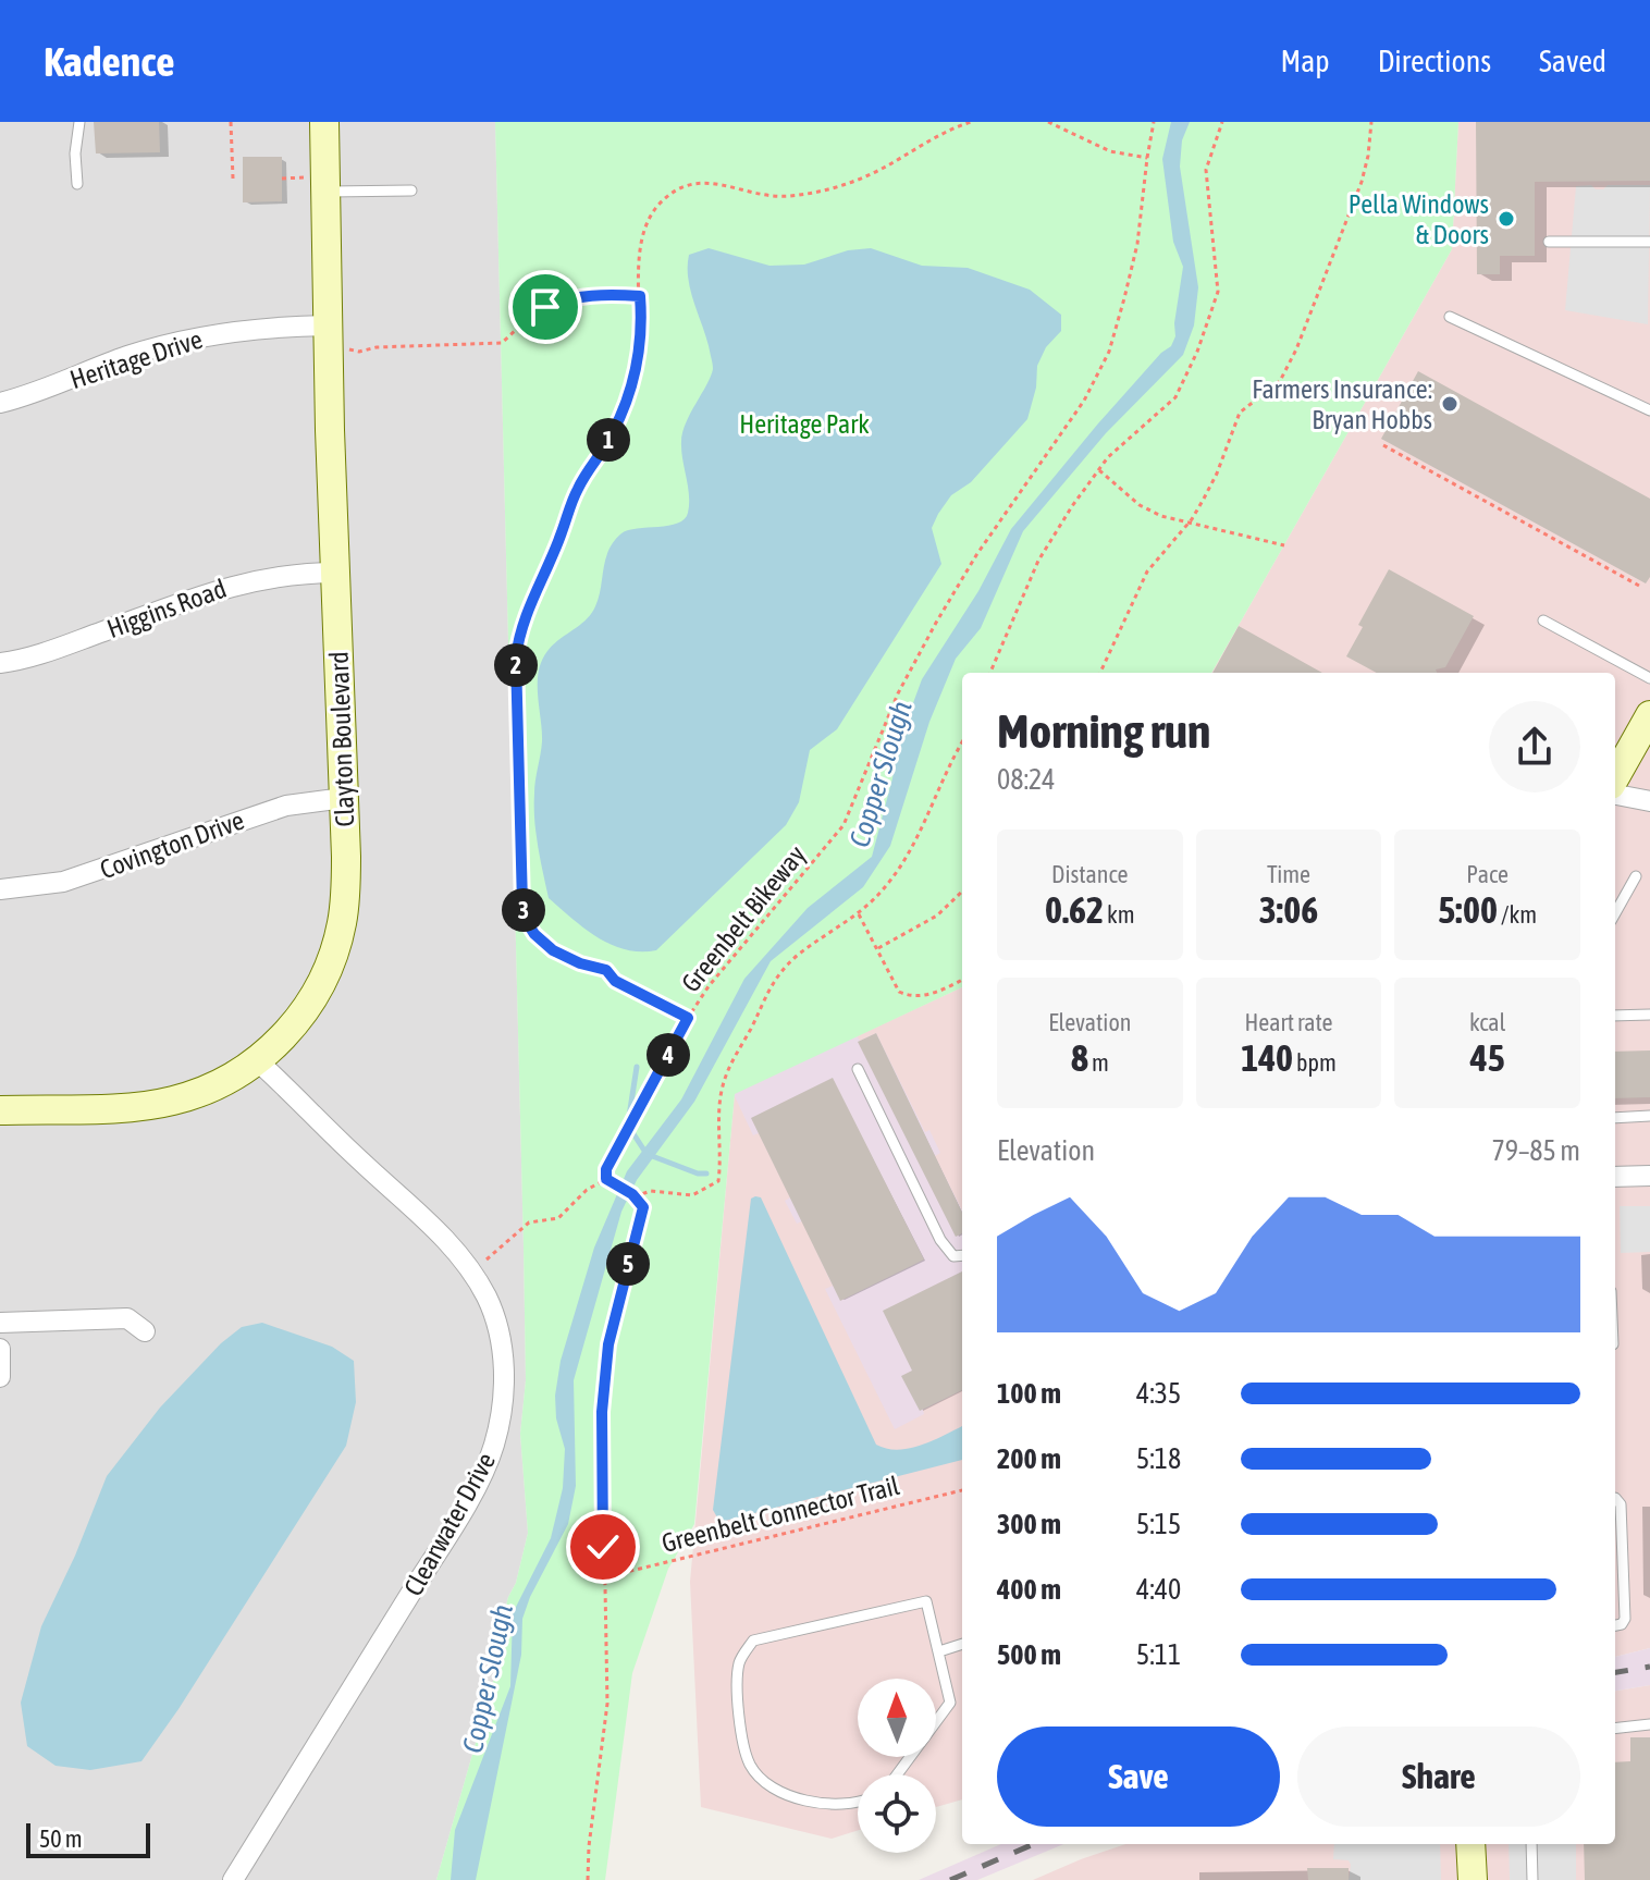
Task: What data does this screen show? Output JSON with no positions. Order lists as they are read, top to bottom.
{
  "streets": {
    "street": [
      "Heritage Drive",
      "Higgins Road",
      "Clayton Boulevard",
      "Covington Drive",
      "Clearwater Drive"
    ],
    "path": ["Greenbelt Bikeway", "Greenbelt Connector Trail"]
  },
  "crossings": [
    ["Heritage Drive", "Clayton Boulevard"],
    ["Higgins Road", "Clayton Boulevard"],
    ["Clayton Boulevard", "Covington Drive"],
    ["Clayton Boulevard", "Clearwater Drive"]
  ],
  "water": ["Copper Slough"],
  "parks": ["Heritage Park"],
  "places": ["Pella Windows & Doors", "Farmers Insurance: Bryan Hobbs"],
  "scale_bar": "50 m",
  "north": "top",
  "page": {
    "header": "Kadence",
    "nav": ["Map", "Directions", "Saved"],
    "pins": [
      "1",
      "2",
      "3",
      "4",
      "5"
    ],
    "heading": ["Morning run", "08:24"],
    "stats": [
      ["Distance", "0.62 km"],
      ["Time", "3:06"],
      ["Pace", "5:00 /km"],
      ["Elevation", "8 m"],
      ["Heart rate", "140 bpm"],
      ["kcal", "45"]
    ],
    "chart": ["Elevation", "79–85 m"],
    "list": [
      {
        "name": "100 m",
        "note": "4:35"
      },
      {
        "name": "200 m",
        "note": "5:18"
      },
      {
        "name": "300 m",
        "note": "5:15"
      },
      {
        "name": "400 m",
        "note": "4:40"
      },
      {
        "name": "500 m",
        "note": "5:11"
      }
    ],
    "buttons": ["Save", "Share"],
    "scale": "50 m"
  }
}
